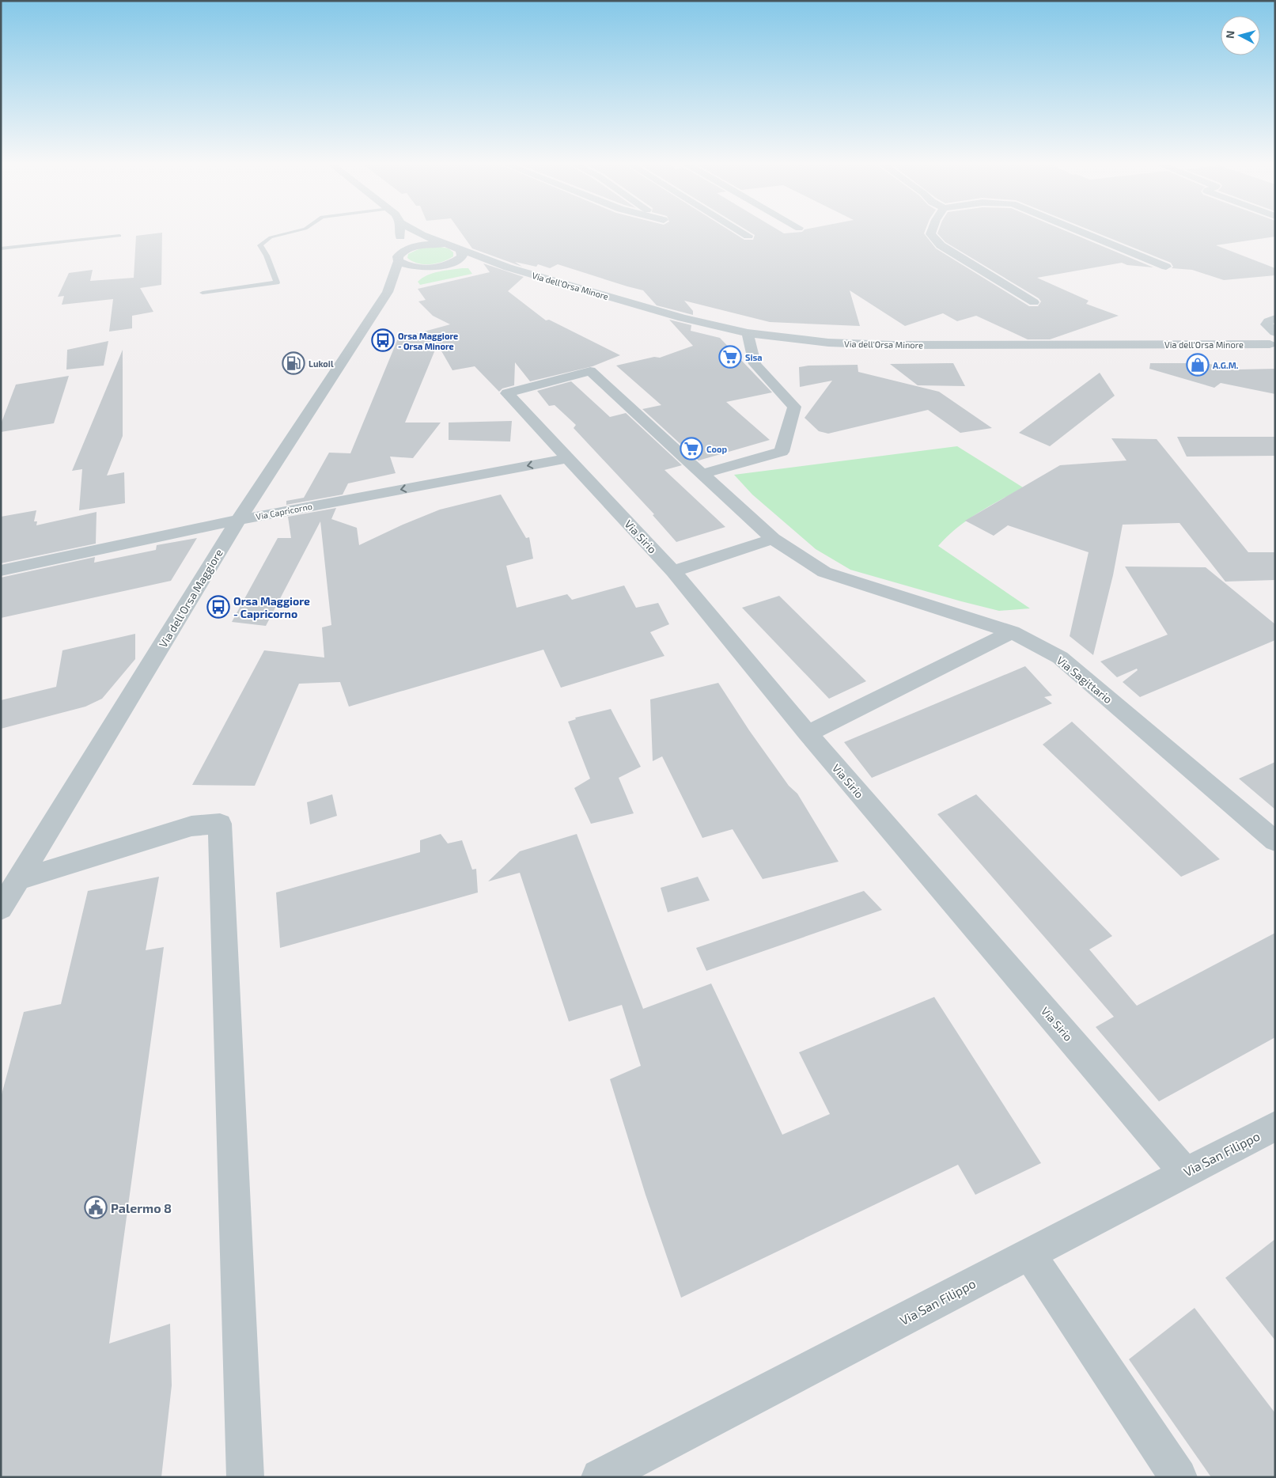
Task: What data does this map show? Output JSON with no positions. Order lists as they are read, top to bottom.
{
  "streets": {
    "street": [
      "Via dell'Orsa Minore",
      "Via Capricorno",
      "Via Sirio",
      "Via dell'Orsa Maggiore",
      "Via Sagittario",
      "Via San Filippo"
    ]
  },
  "crossings": [
    ["Via Capricorno", "Via Sirio"],
    ["Via Capricorno", "Via dell'Orsa Maggiore"],
    ["Via Sirio", "Via Sagittario"],
    ["Via Sirio", "Via San Filippo"]
  ],
  "one_way": ["Via Capricorno"],
  "places": {
    "bus stop": ["Orsa Maggiore - Orsa Minore", "Orsa Maggiore - Capricorno"],
    "supermarket": ["Sisa", "Coop"],
    "fuel station": ["Lukoil"],
    "shop": ["A.G.M."],
    "public building": ["Palermo 8"]
  },
  "north": "left"
}
